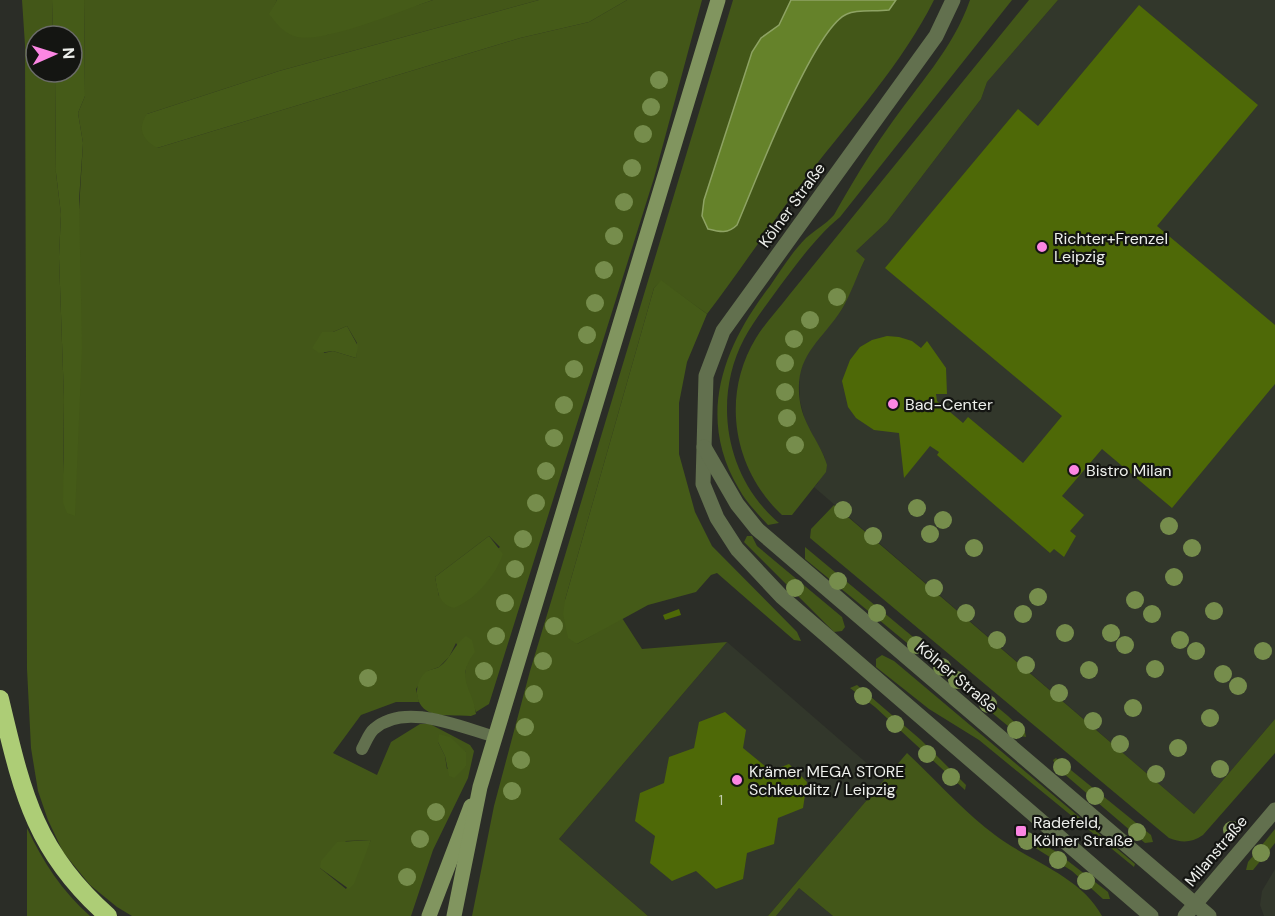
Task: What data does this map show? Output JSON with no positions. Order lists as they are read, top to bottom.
{
  "streets": {
    "street": ["Kölner Straße", "Milanstraße"]
  },
  "crossings": [
    ["Kölner Straße", "Milanstraße"]
  ],
  "places": {
    "other": [
      "Richter+Frenzel Leipzig",
      "Bad-Center",
      "Bistro Milan",
      "Krämer MEGA STORE Schkeuditz / Leipzig"
    ],
    "transit": ["Radefeld, Kölner Straße"]
  },
  "house_numbers": ["1"],
  "north": "right"
}
